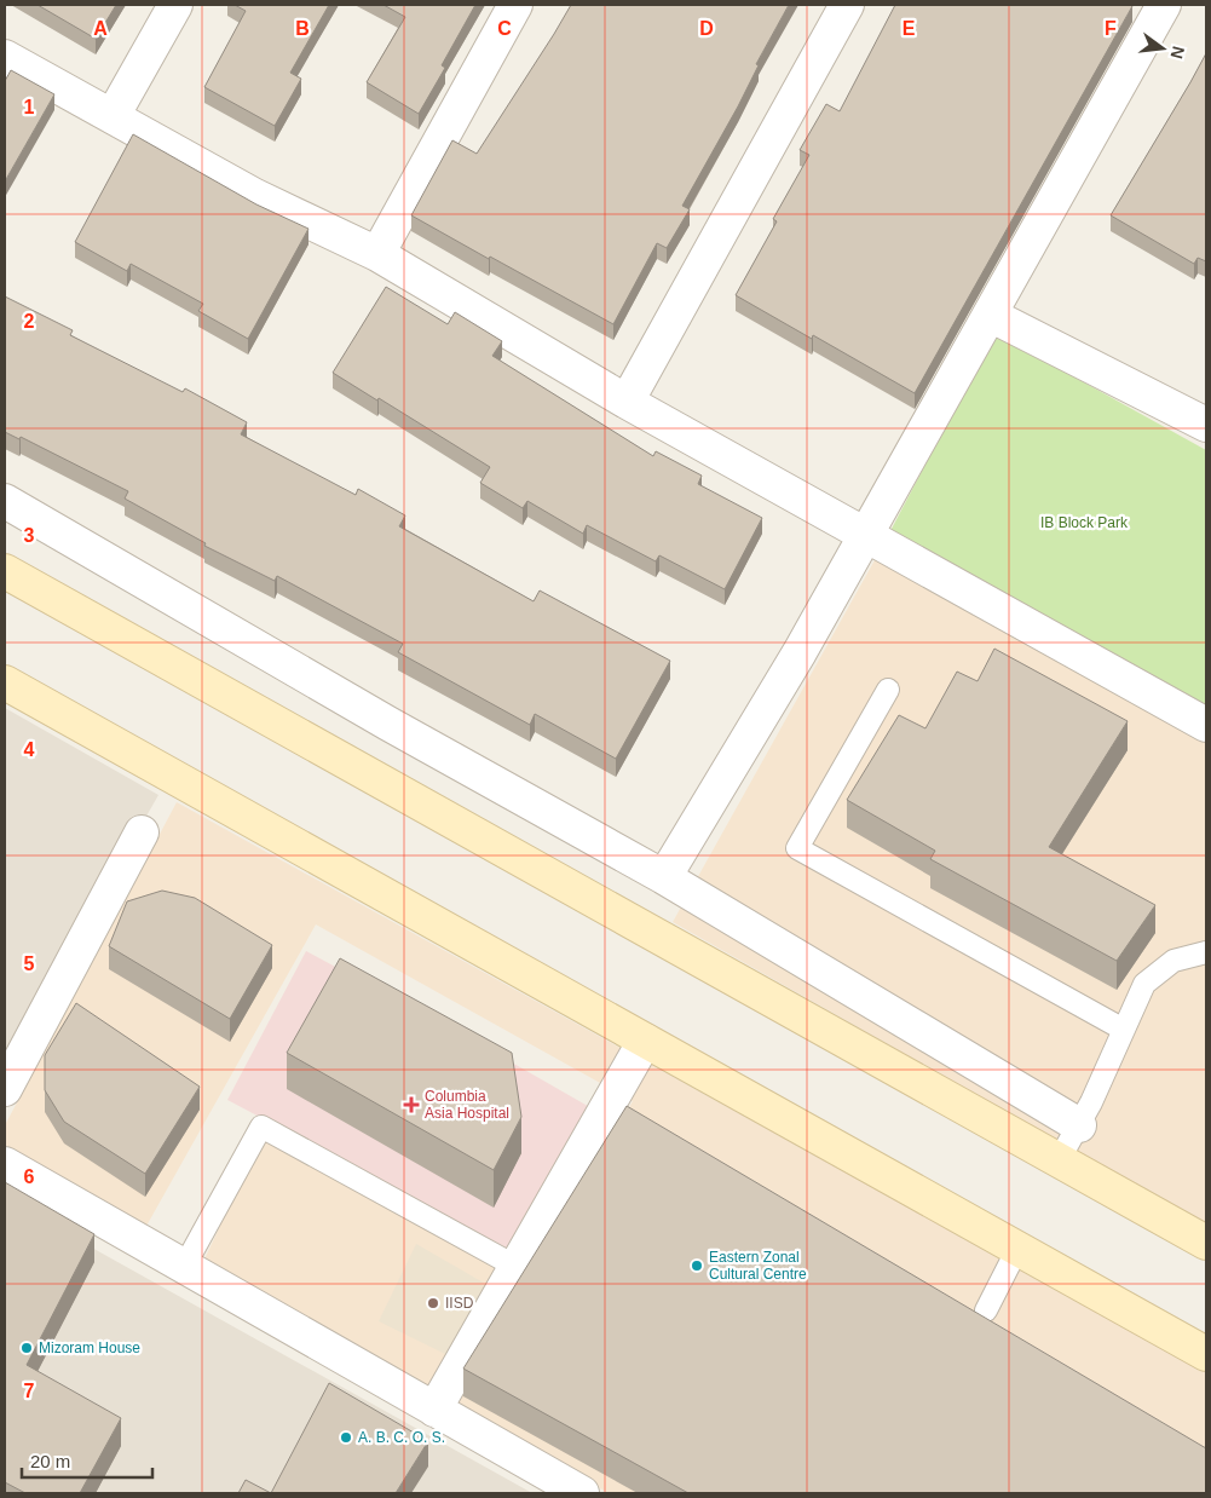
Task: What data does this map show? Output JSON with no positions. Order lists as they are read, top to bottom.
{
  "parks": ["IB Block Park"],
  "places": {
    "health": ["Columbia Asia Hospital"],
    "other": [
      "Eastern Zonal Cultural Centre",
      "IISD",
      "Mizoram House",
      "A. B. C. O. S."
    ]
  },
  "scale_bar": "20 m",
  "north": "right",
  "grid": {
    "columns": [
      "A",
      "B",
      "C",
      "D",
      "E",
      "F"
    ],
    "rows": [
      "1",
      "2",
      "3",
      "4",
      "5",
      "6",
      "7"
    ]
  }
}
